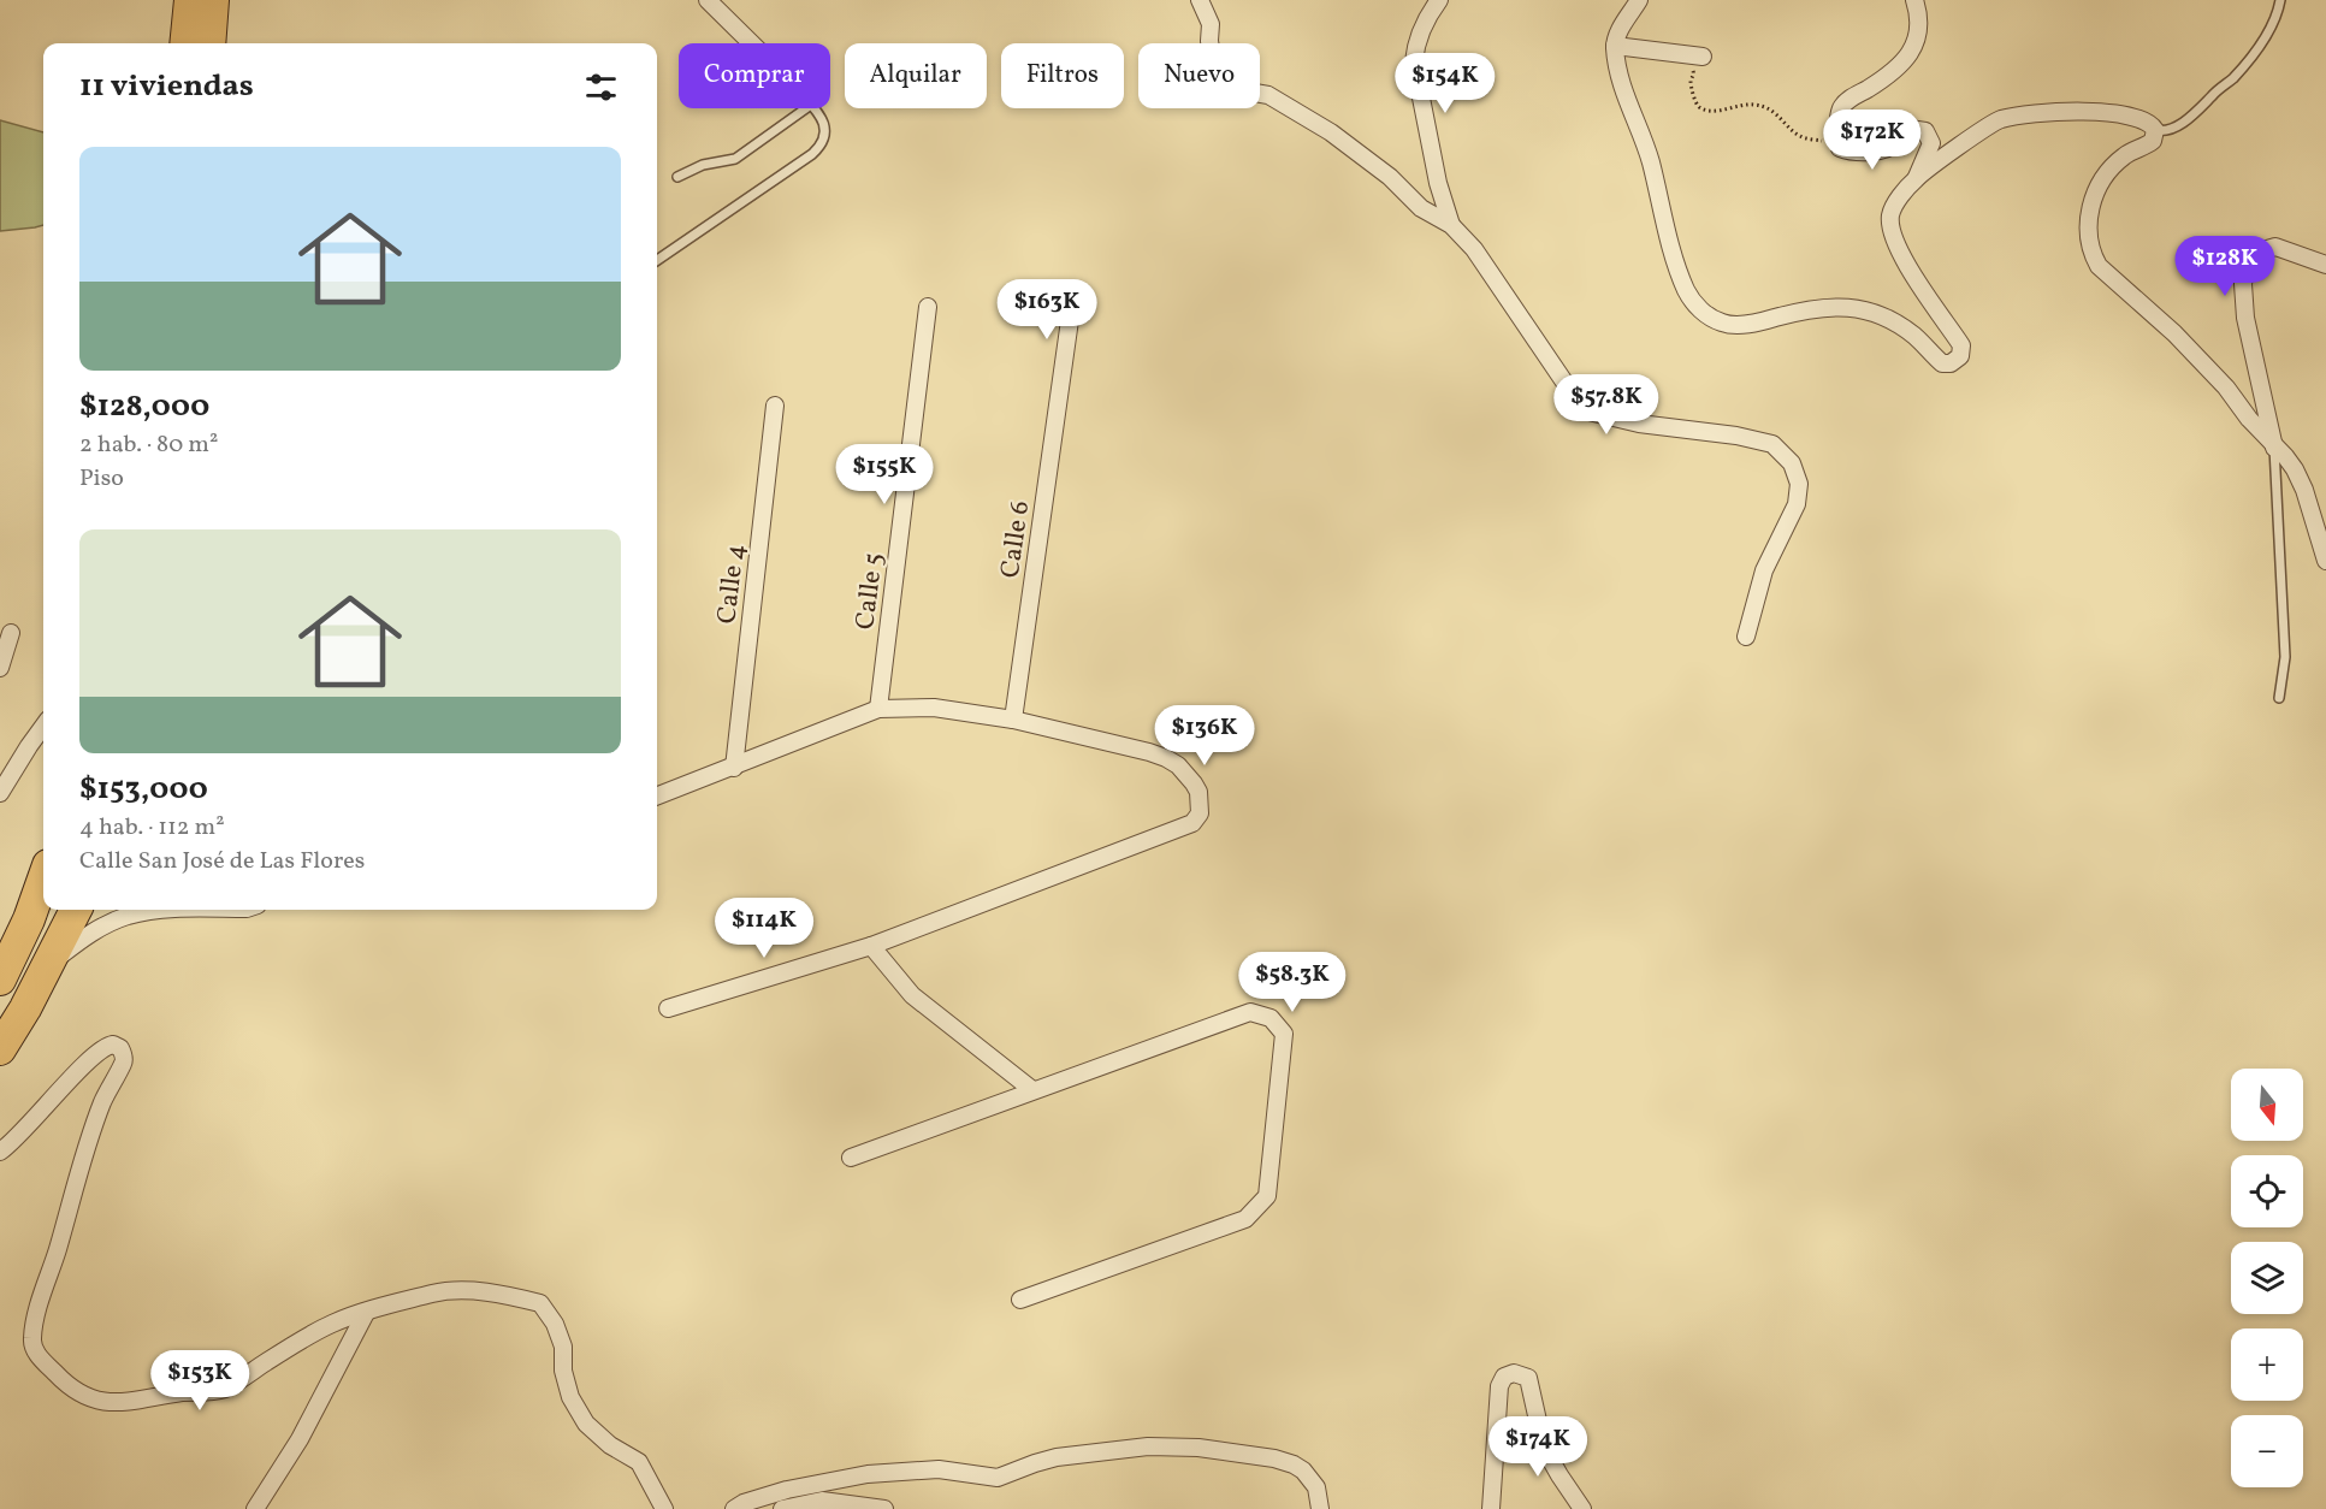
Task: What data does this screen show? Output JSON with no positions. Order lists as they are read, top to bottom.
{
  "streets": {
    "street": ["Calle 6", "Calle 4", "Calle 5"]
  },
  "north": "bottom",
  "page": {
    "chip": [
      "Comprar",
      "Alquilar",
      "Filtros",
      "Nuevo"
    ],
    "heading": "11 viviendas",
    "price": [
      "$154K",
      "$172K",
      "$128K",
      "$163K",
      "$57.8K",
      "$155K",
      "$136K",
      "$114K",
      "$58.3K",
      "$153K",
      "$174K"
    ],
    "list": [
      {
        "name": "$128,000",
        "note": "2 hab. · 80 m² · Piso"
      },
      {
        "name": "$153,000",
        "note": "4 hab. · 112 m² · Calle San José de Las Flores"
      }
    ],
    "map_buttons": ["+", "−"]
  }
}
